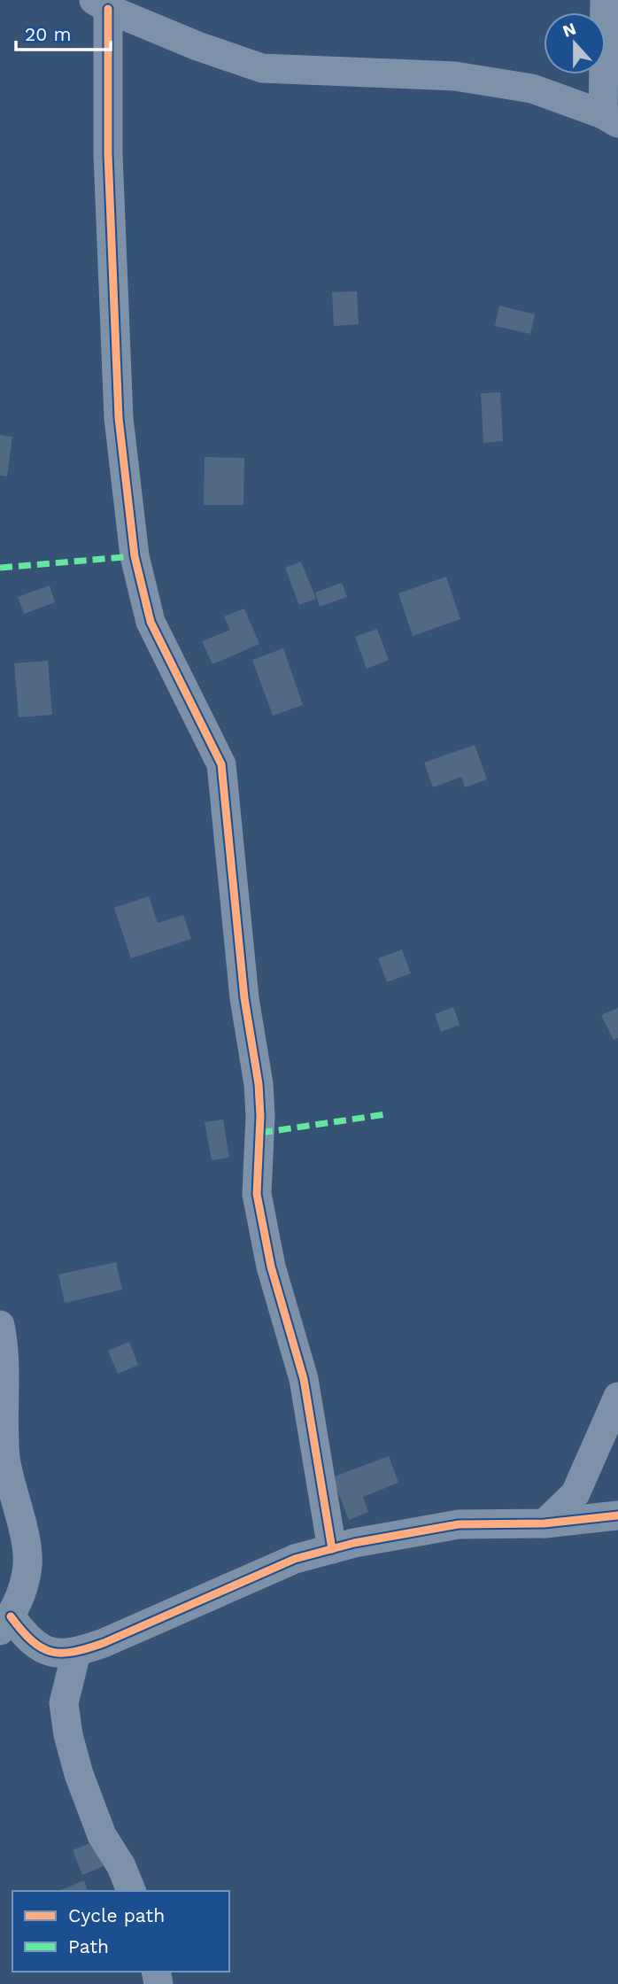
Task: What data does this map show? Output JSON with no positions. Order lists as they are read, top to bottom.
{
  "legend": ["Cycle path", "Path"],
  "scale_bar": "20 m",
  "north": "top"
}
